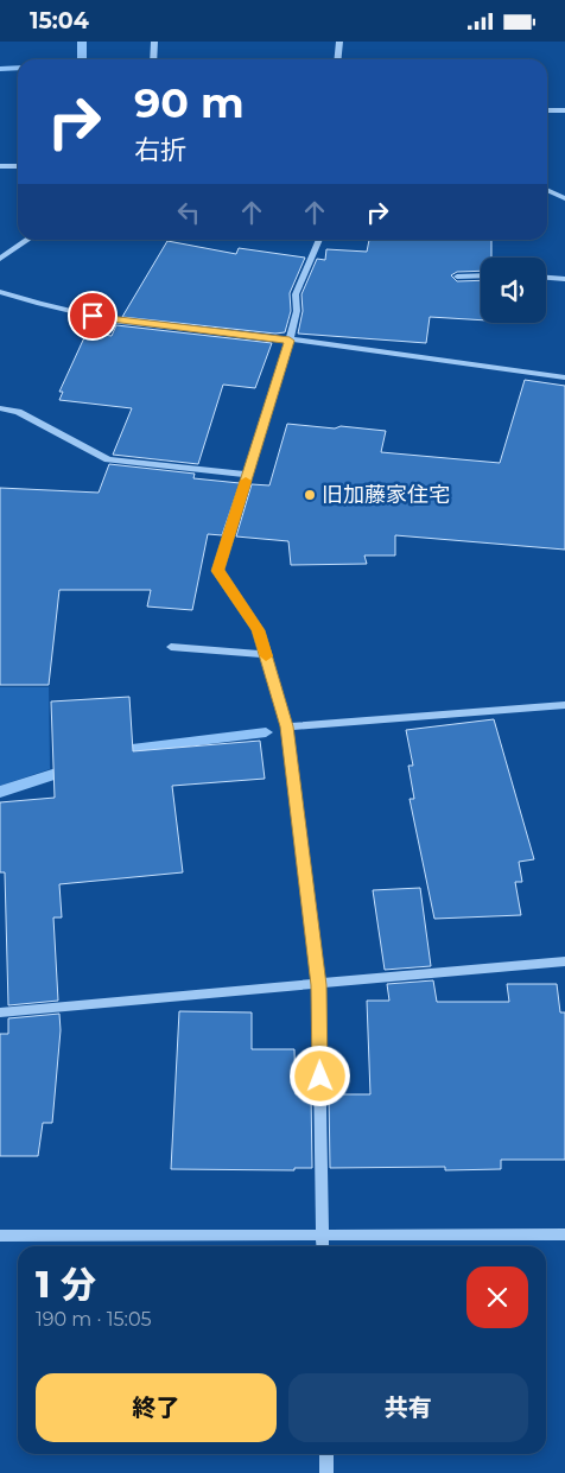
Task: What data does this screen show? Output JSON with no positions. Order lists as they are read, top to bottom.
{
  "places": ["旧加藤家住宅"],
  "page": {
    "status": "15:04",
    "turn": ["90 m", "右折"],
    "heading": ["1 分", "190 m · 15:05"],
    "buttons": ["終了", "共有"]
  }
}
